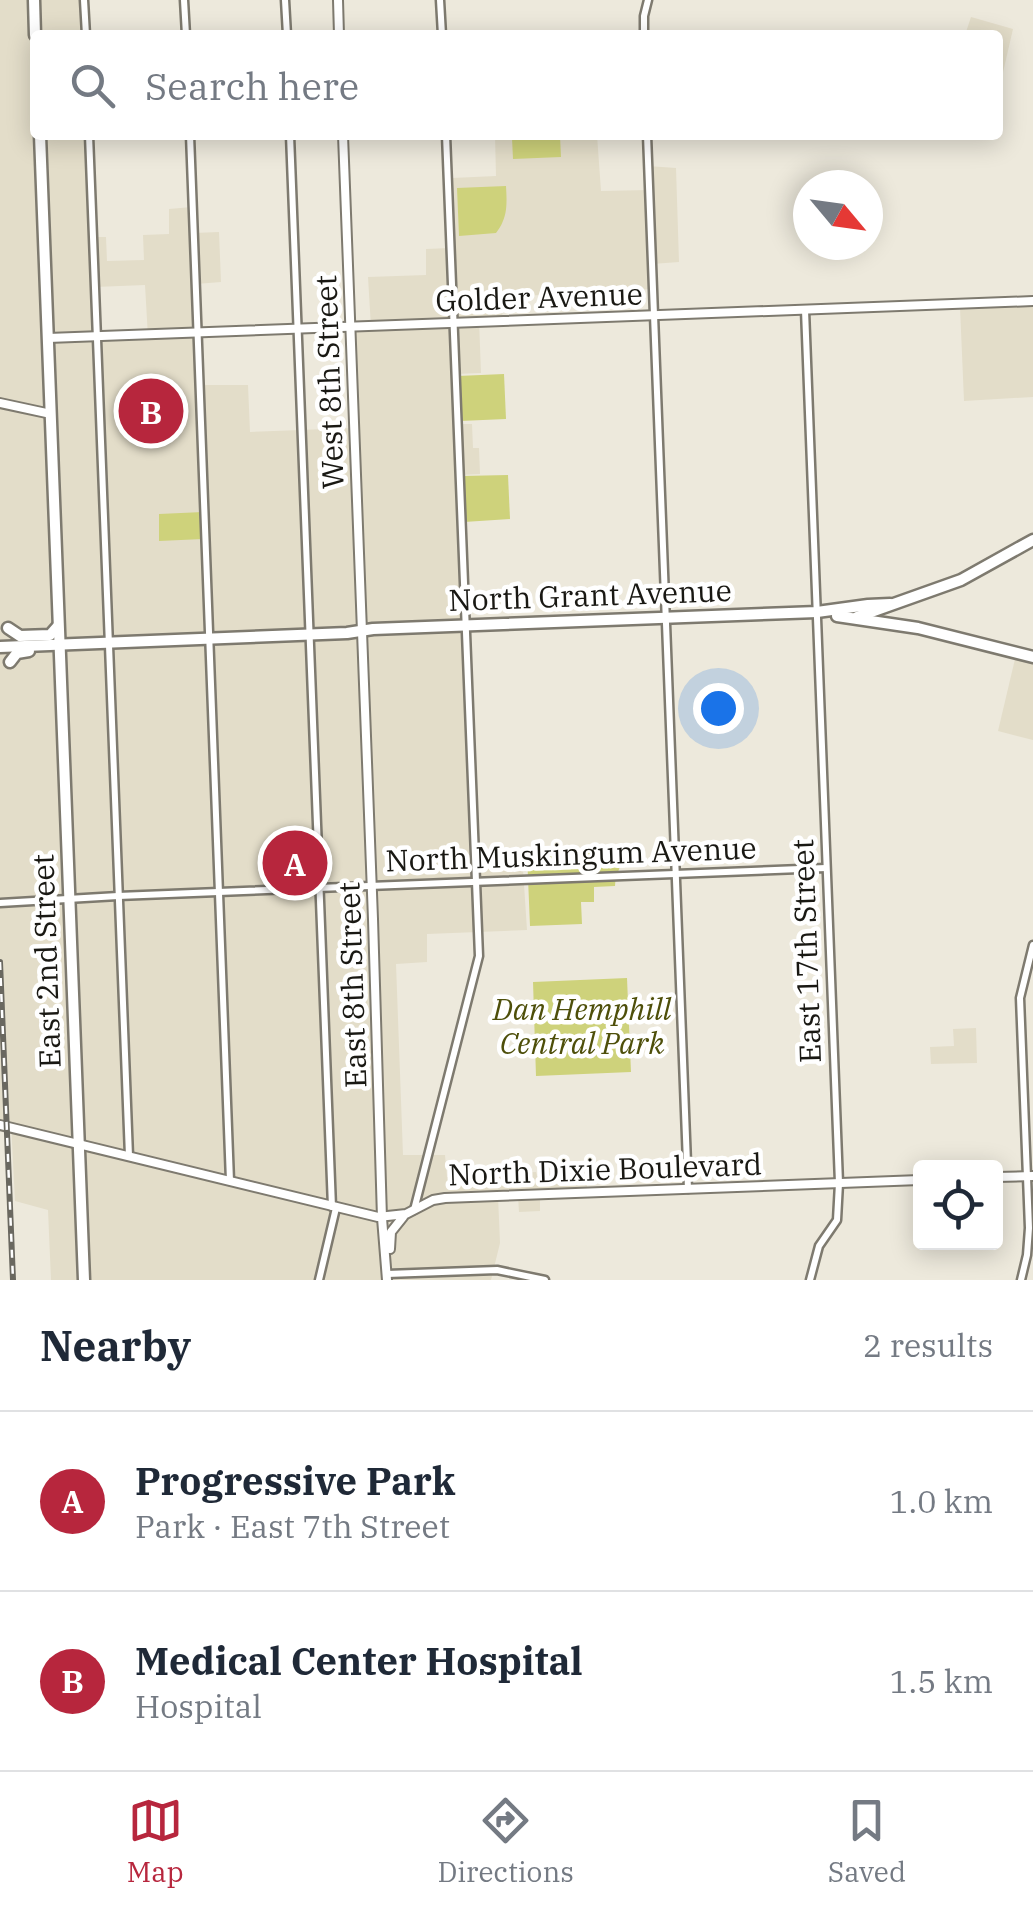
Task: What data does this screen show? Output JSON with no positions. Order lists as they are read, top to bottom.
{
  "streets": {
    "main road": [
      "Golder Avenue",
      "West 8th Street",
      "North Grant Avenue",
      "East 2nd Street",
      "East 8th Street",
      "North Dixie Boulevard"
    ],
    "street": ["North Muskingum Avenue", "East 17th Street"]
  },
  "crossings": [
    ["Golder Avenue", "West 8th Street"],
    ["Golder Avenue", "East 17th Street"],
    ["Golder Avenue", "East 2nd Street"],
    ["West 8th Street", "North Grant Avenue"],
    ["West 8th Street", "East 8th Street"],
    ["North Grant Avenue", "East 17th Street"],
    ["North Grant Avenue", "East 2nd Street"],
    ["North Grant Avenue", "East 8th Street"],
    ["North Muskingum Avenue", "East 17th Street"],
    ["North Muskingum Avenue", "East 2nd Street"],
    ["North Muskingum Avenue", "East 8th Street"],
    ["East 17th Street", "North Dixie Boulevard"],
    ["East 2nd Street", "North Dixie Boulevard"],
    ["East 8th Street", "North Dixie Boulevard"]
  ],
  "parks": ["Dan Hemphill Central Park"],
  "north": "bottom right",
  "page": {
    "search": "Search here",
    "pins": ["B", "A"],
    "heading": ["Nearby", "2 results"],
    "list": [
      {
        "mark": "A",
        "name": "Progressive Park",
        "note": "Park · East 7th Street",
        "value": "1.0 km"
      },
      {
        "mark": "B",
        "name": "Medical Center Hospital",
        "note": "Hospital",
        "value": "1.5 km"
      }
    ],
    "nav": ["Map", "Directions", "Saved"]
  }
}
